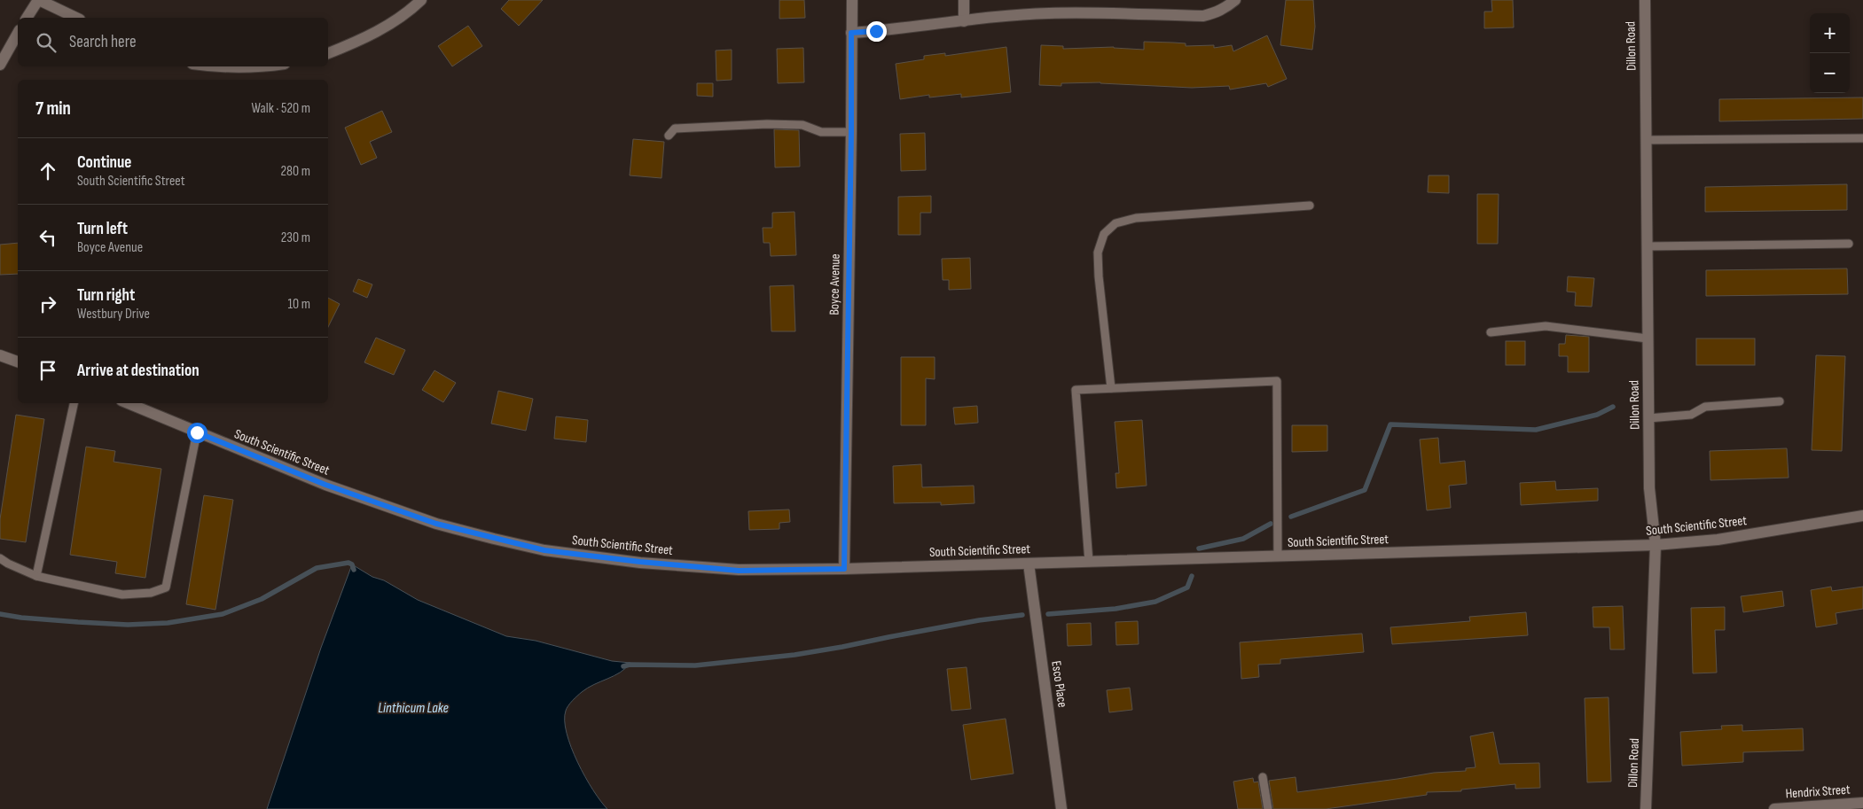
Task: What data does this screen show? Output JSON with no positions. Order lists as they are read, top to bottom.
{
  "streets": {
    "street": [
      "Dillon Road",
      "Boyce Avenue",
      "South Scientific Street",
      "Esco Place",
      "Hendrix Street"
    ]
  },
  "crossings": [
    ["Dillon Road", "South Scientific Street"],
    ["Boyce Avenue", "South Scientific Street"],
    ["South Scientific Street", "Esco Place"]
  ],
  "water": ["Linthicum Lake"],
  "page": {
    "map_buttons": ["+", "−"],
    "search": "Search here",
    "heading": ["7 min", "Walk · 520 m"],
    "list": [
      ["Continue", "South Scientific Street", "280 m"],
      ["Turn left", "Boyce Avenue", "230 m"],
      ["Turn right", "Westbury Drive", "10 m"],
      "Arrive at destination"
    ]
  }
}
